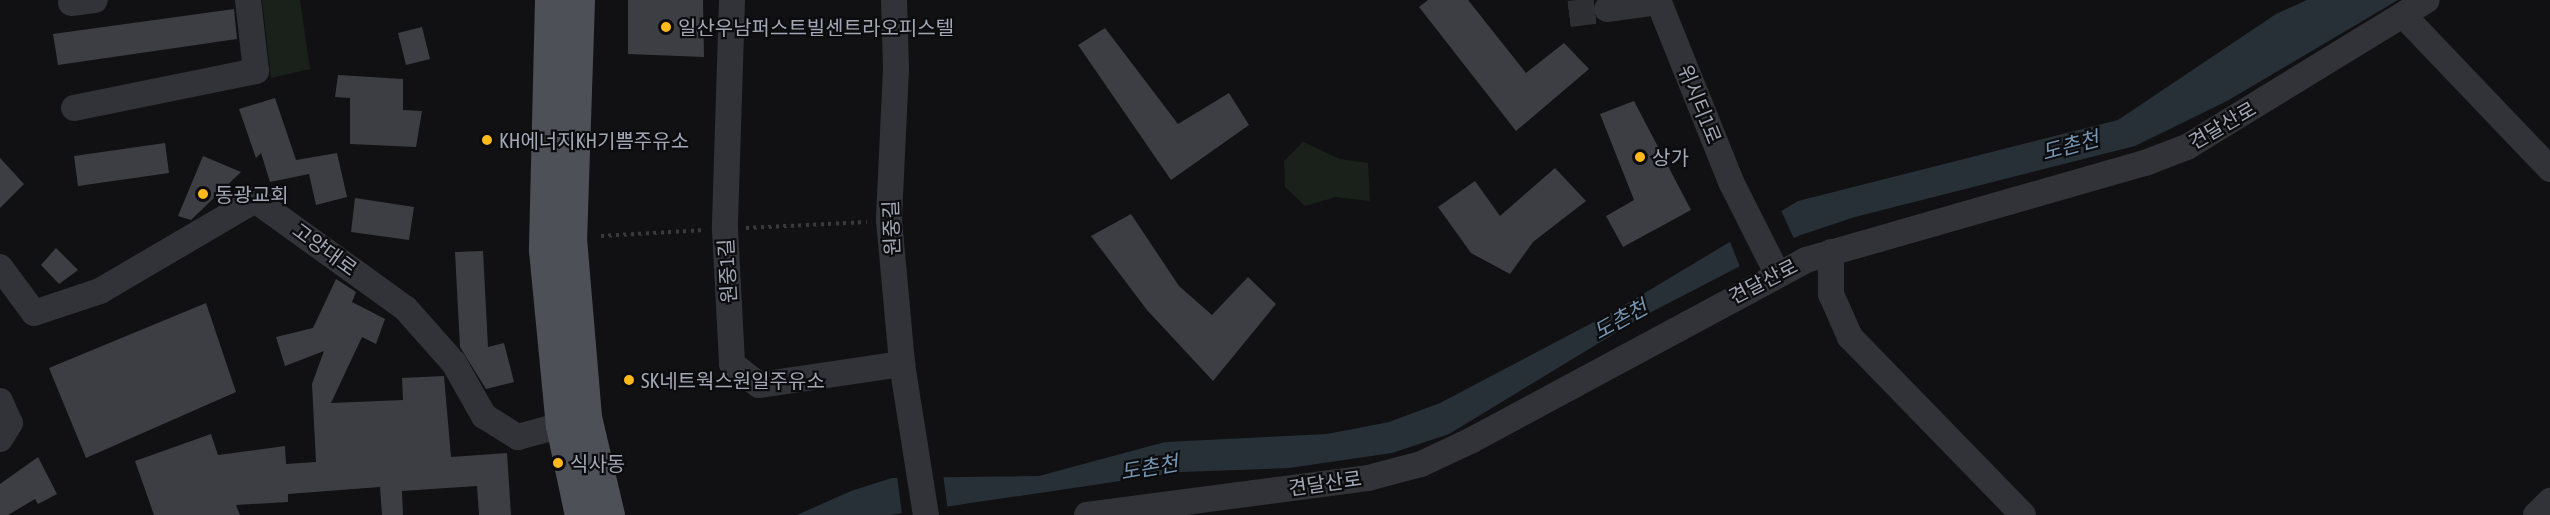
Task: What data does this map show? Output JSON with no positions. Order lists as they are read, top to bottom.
{
  "streets": {
    "street": [
      "위시티1로",
      "견달산로",
      "원중길",
      "고양대로",
      "원중1길"
    ]
  },
  "crossings": [
    ["위시티1로", "견달산로"],
    ["원중길", "원중1길"]
  ],
  "water": ["도촌천"],
  "places": [
    "일산우남퍼스트빌센트라오피스텔",
    "KH에너지KH기쁨주유소",
    "상가",
    "동광교회",
    "SK네트웍스원일주유소",
    "식사동"
  ]
}
